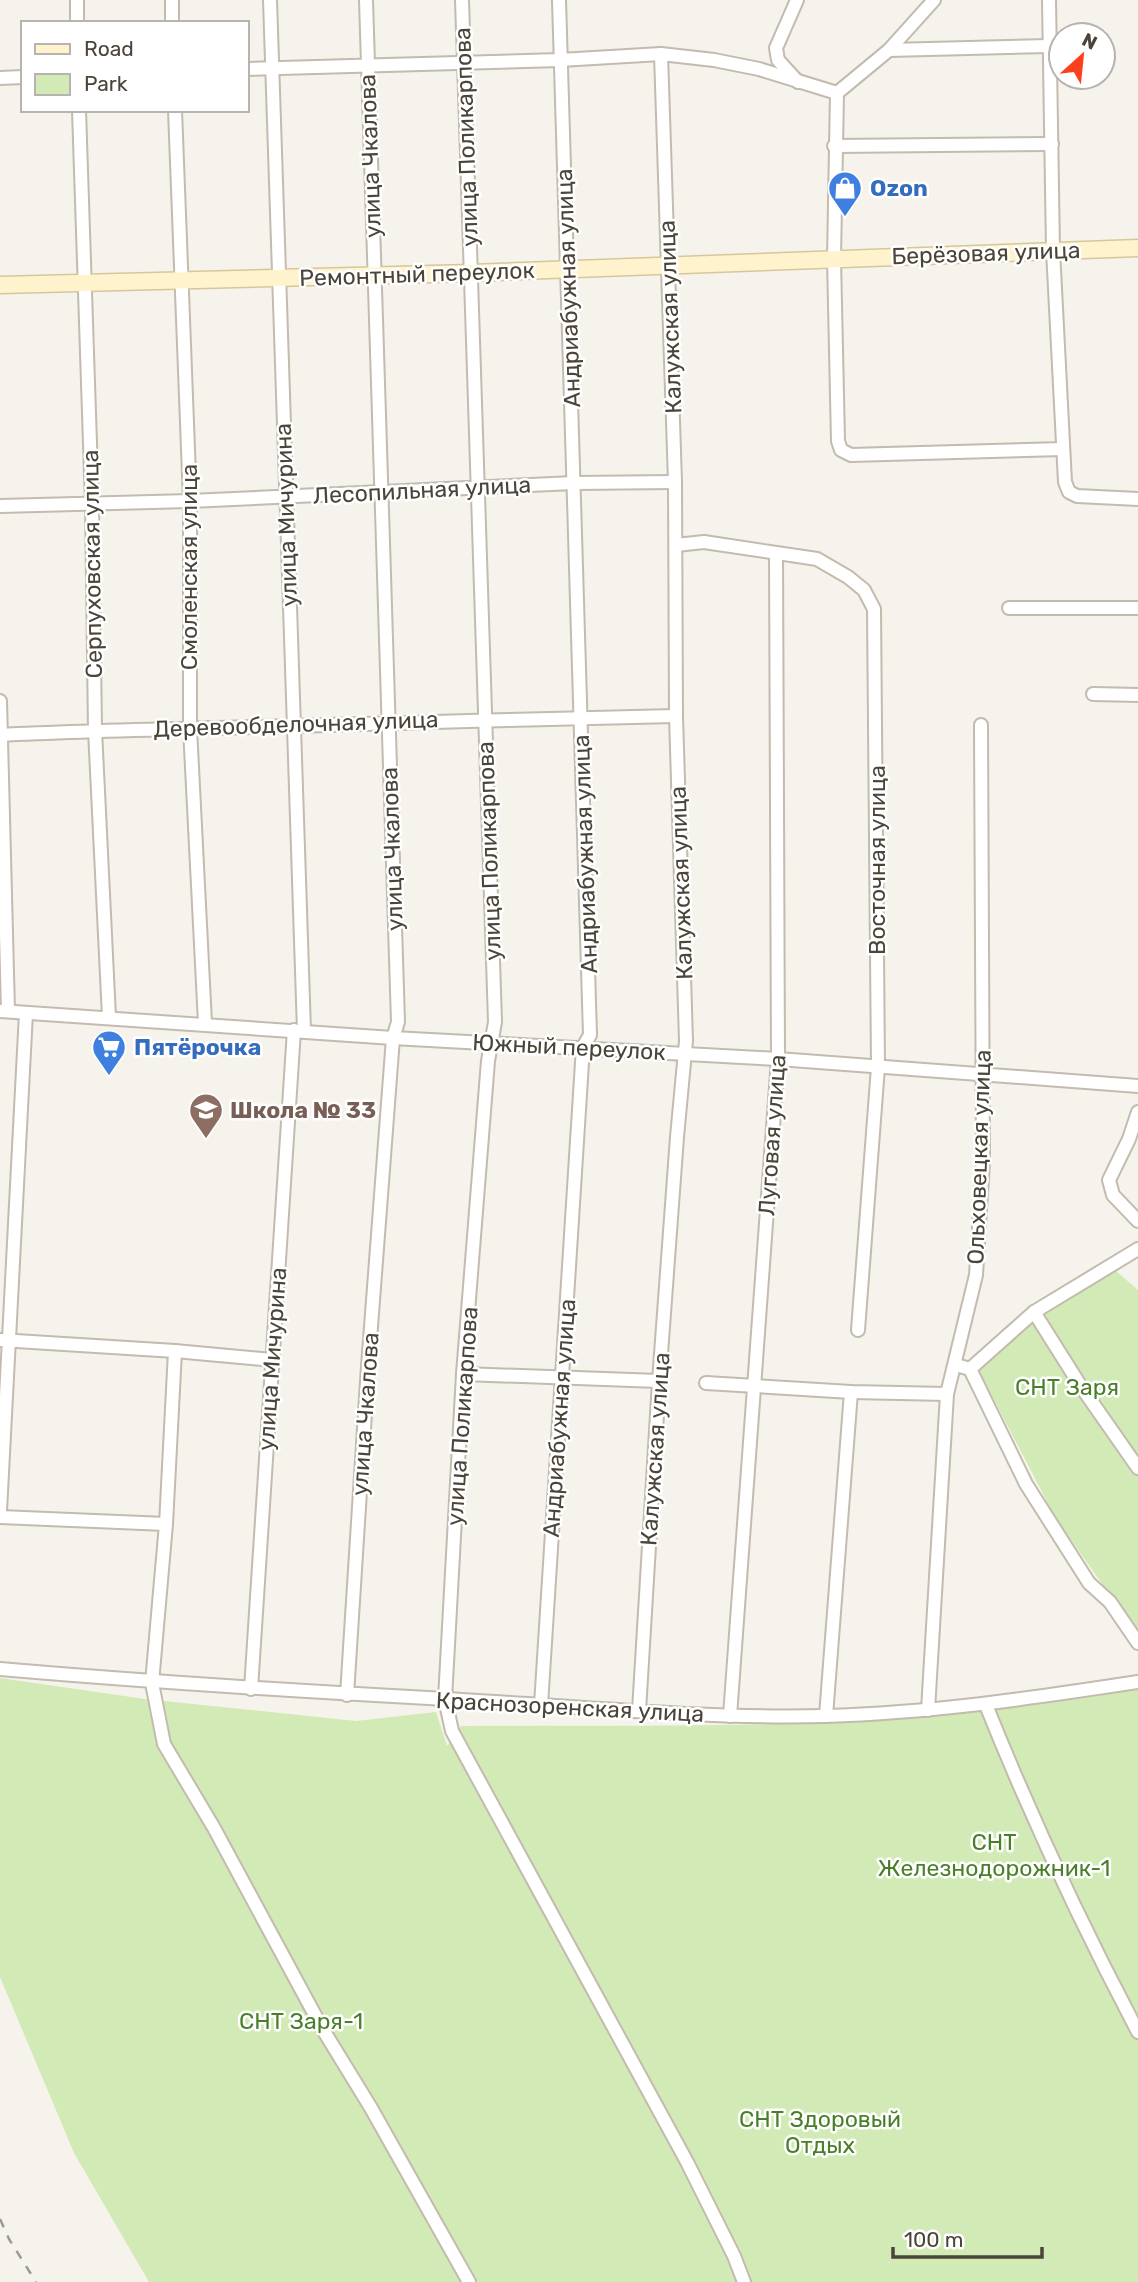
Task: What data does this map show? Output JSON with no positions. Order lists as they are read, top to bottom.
{
  "streets": {
    "main road": ["Берёзовая улица", "Ремонтный переулок"],
    "street": [
      "улица Поликарпова",
      "улица Чкалова",
      "Андриабужная улица",
      "Калужская улица",
      "Лесопильная улица",
      "улица Мичурина",
      "Серпуховская улица",
      "Смоленская улица",
      "Деревообделочная улица",
      "Восточная улица",
      "Южный переулок",
      "Луговая улица",
      "Ольховецкая улица",
      "Краснозоренская улица"
    ]
  },
  "crossings": [
    ["улица Поликарпова", "Ремонтный переулок"],
    ["улица Поликарпова", "Лесопильная улица"],
    ["улица Поликарпова", "Деревообделочная улица"],
    ["улица Поликарпова", "Южный переулок"],
    ["улица Поликарпова", "Краснозоренская улица"],
    ["улица Чкалова", "Ремонтный переулок"],
    ["улица Чкалова", "Лесопильная улица"],
    ["улица Чкалова", "Деревообделочная улица"],
    ["улица Чкалова", "Южный переулок"],
    ["улица Чкалова", "Краснозоренская улица"],
    ["Берёзовая улица", "Ремонтный переулок"],
    ["Ремонтный переулок", "Андриабужная улица"],
    ["Ремонтный переулок", "Калужская улица"],
    ["Ремонтный переулок", "улица Мичурина"],
    ["Ремонтный переулок", "Серпуховская улица"],
    ["Ремонтный переулок", "Смоленская улица"],
    ["Андриабужная улица", "Лесопильная улица"],
    ["Андриабужная улица", "Деревообделочная улица"],
    ["Андриабужная улица", "Южный переулок"],
    ["Андриабужная улица", "Краснозоренская улица"],
    ["Калужская улица", "Лесопильная улица"],
    ["Калужская улица", "Деревообделочная улица"],
    ["Калужская улица", "Восточная улица"],
    ["Калужская улица", "Южный переулок"],
    ["Калужская улица", "Краснозоренская улица"],
    ["Лесопильная улица", "улица Мичурина"],
    ["Лесопильная улица", "Серпуховская улица"],
    ["Лесопильная улица", "Смоленская улица"],
    ["улица Мичурина", "Деревообделочная улица"],
    ["улица Мичурина", "Южный переулок"],
    ["улица Мичурина", "Краснозоренская улица"],
    ["Серпуховская улица", "Деревообделочная улица"],
    ["Серпуховская улица", "Южный переулок"],
    ["Смоленская улица", "Деревообделочная улица"],
    ["Смоленская улица", "Южный переулок"],
    ["Восточная улица", "Южный переулок"],
    ["Восточная улица", "Луговая улица"],
    ["Южный переулок", "Луговая улица"],
    ["Южный переулок", "Ольховецкая улица"],
    ["Луговая улица", "Краснозоренская улица"],
    ["Ольховецкая улица", "Краснозоренская улица"]
  ],
  "parks": [
    "СНТ Заря",
    "СНТ Железнодорожник-1",
    "СНТ Заря-1",
    "СНТ Здоровый Отдых"
  ],
  "places": {
    "shop": ["Ozon"],
    "supermarket": ["Пятёрочка"],
    "school or university": ["Школа № 33"]
  },
  "legend": ["Road", "Park"],
  "scale_bar": "100 m",
  "north": "top right"
}
